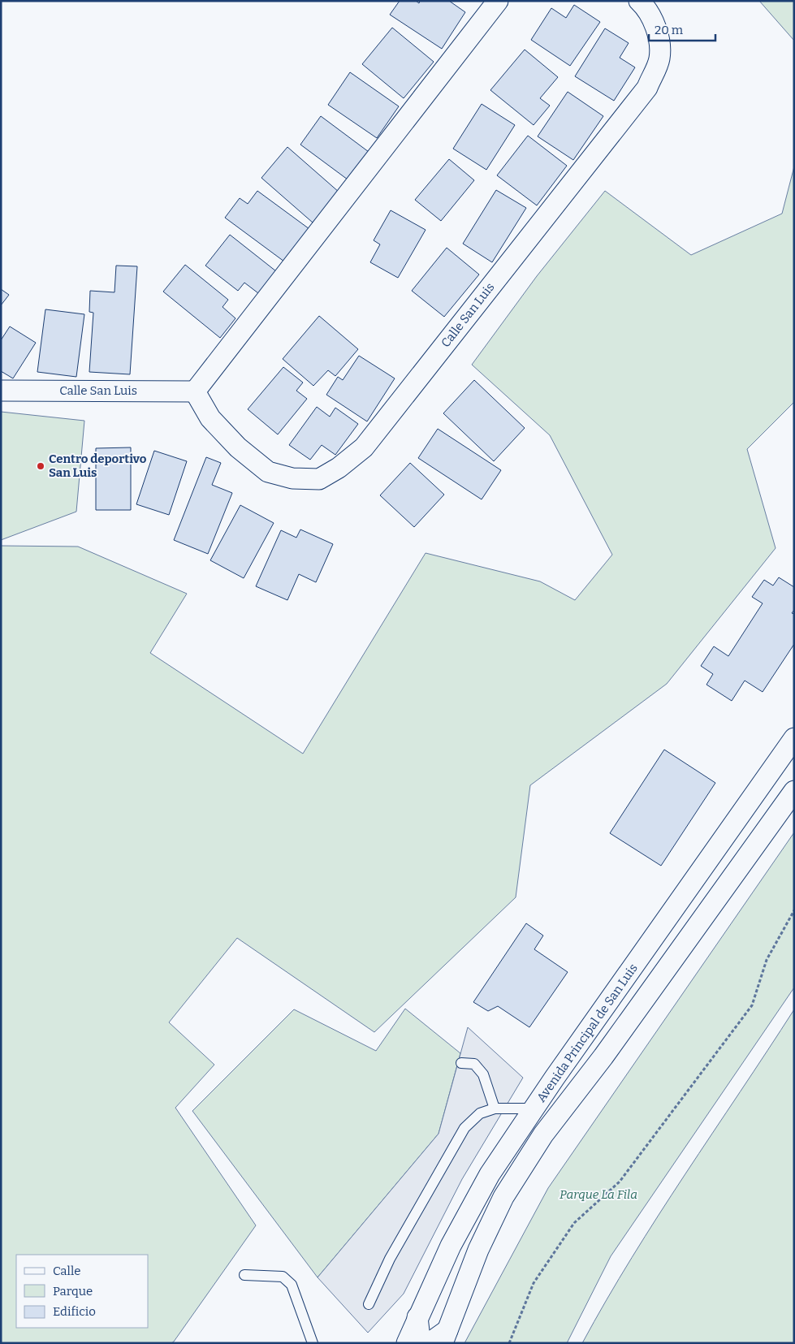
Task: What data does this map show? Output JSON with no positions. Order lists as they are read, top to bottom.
{
  "streets": {
    "street": ["Calle San Luis", "Avenida Principal de San Luis"]
  },
  "parks": ["Parque La Fila"],
  "places": ["Centro deportivo San Luis"],
  "legend": ["Calle", "Parque", "Edificio"],
  "scale_bar": "20 m"
}
